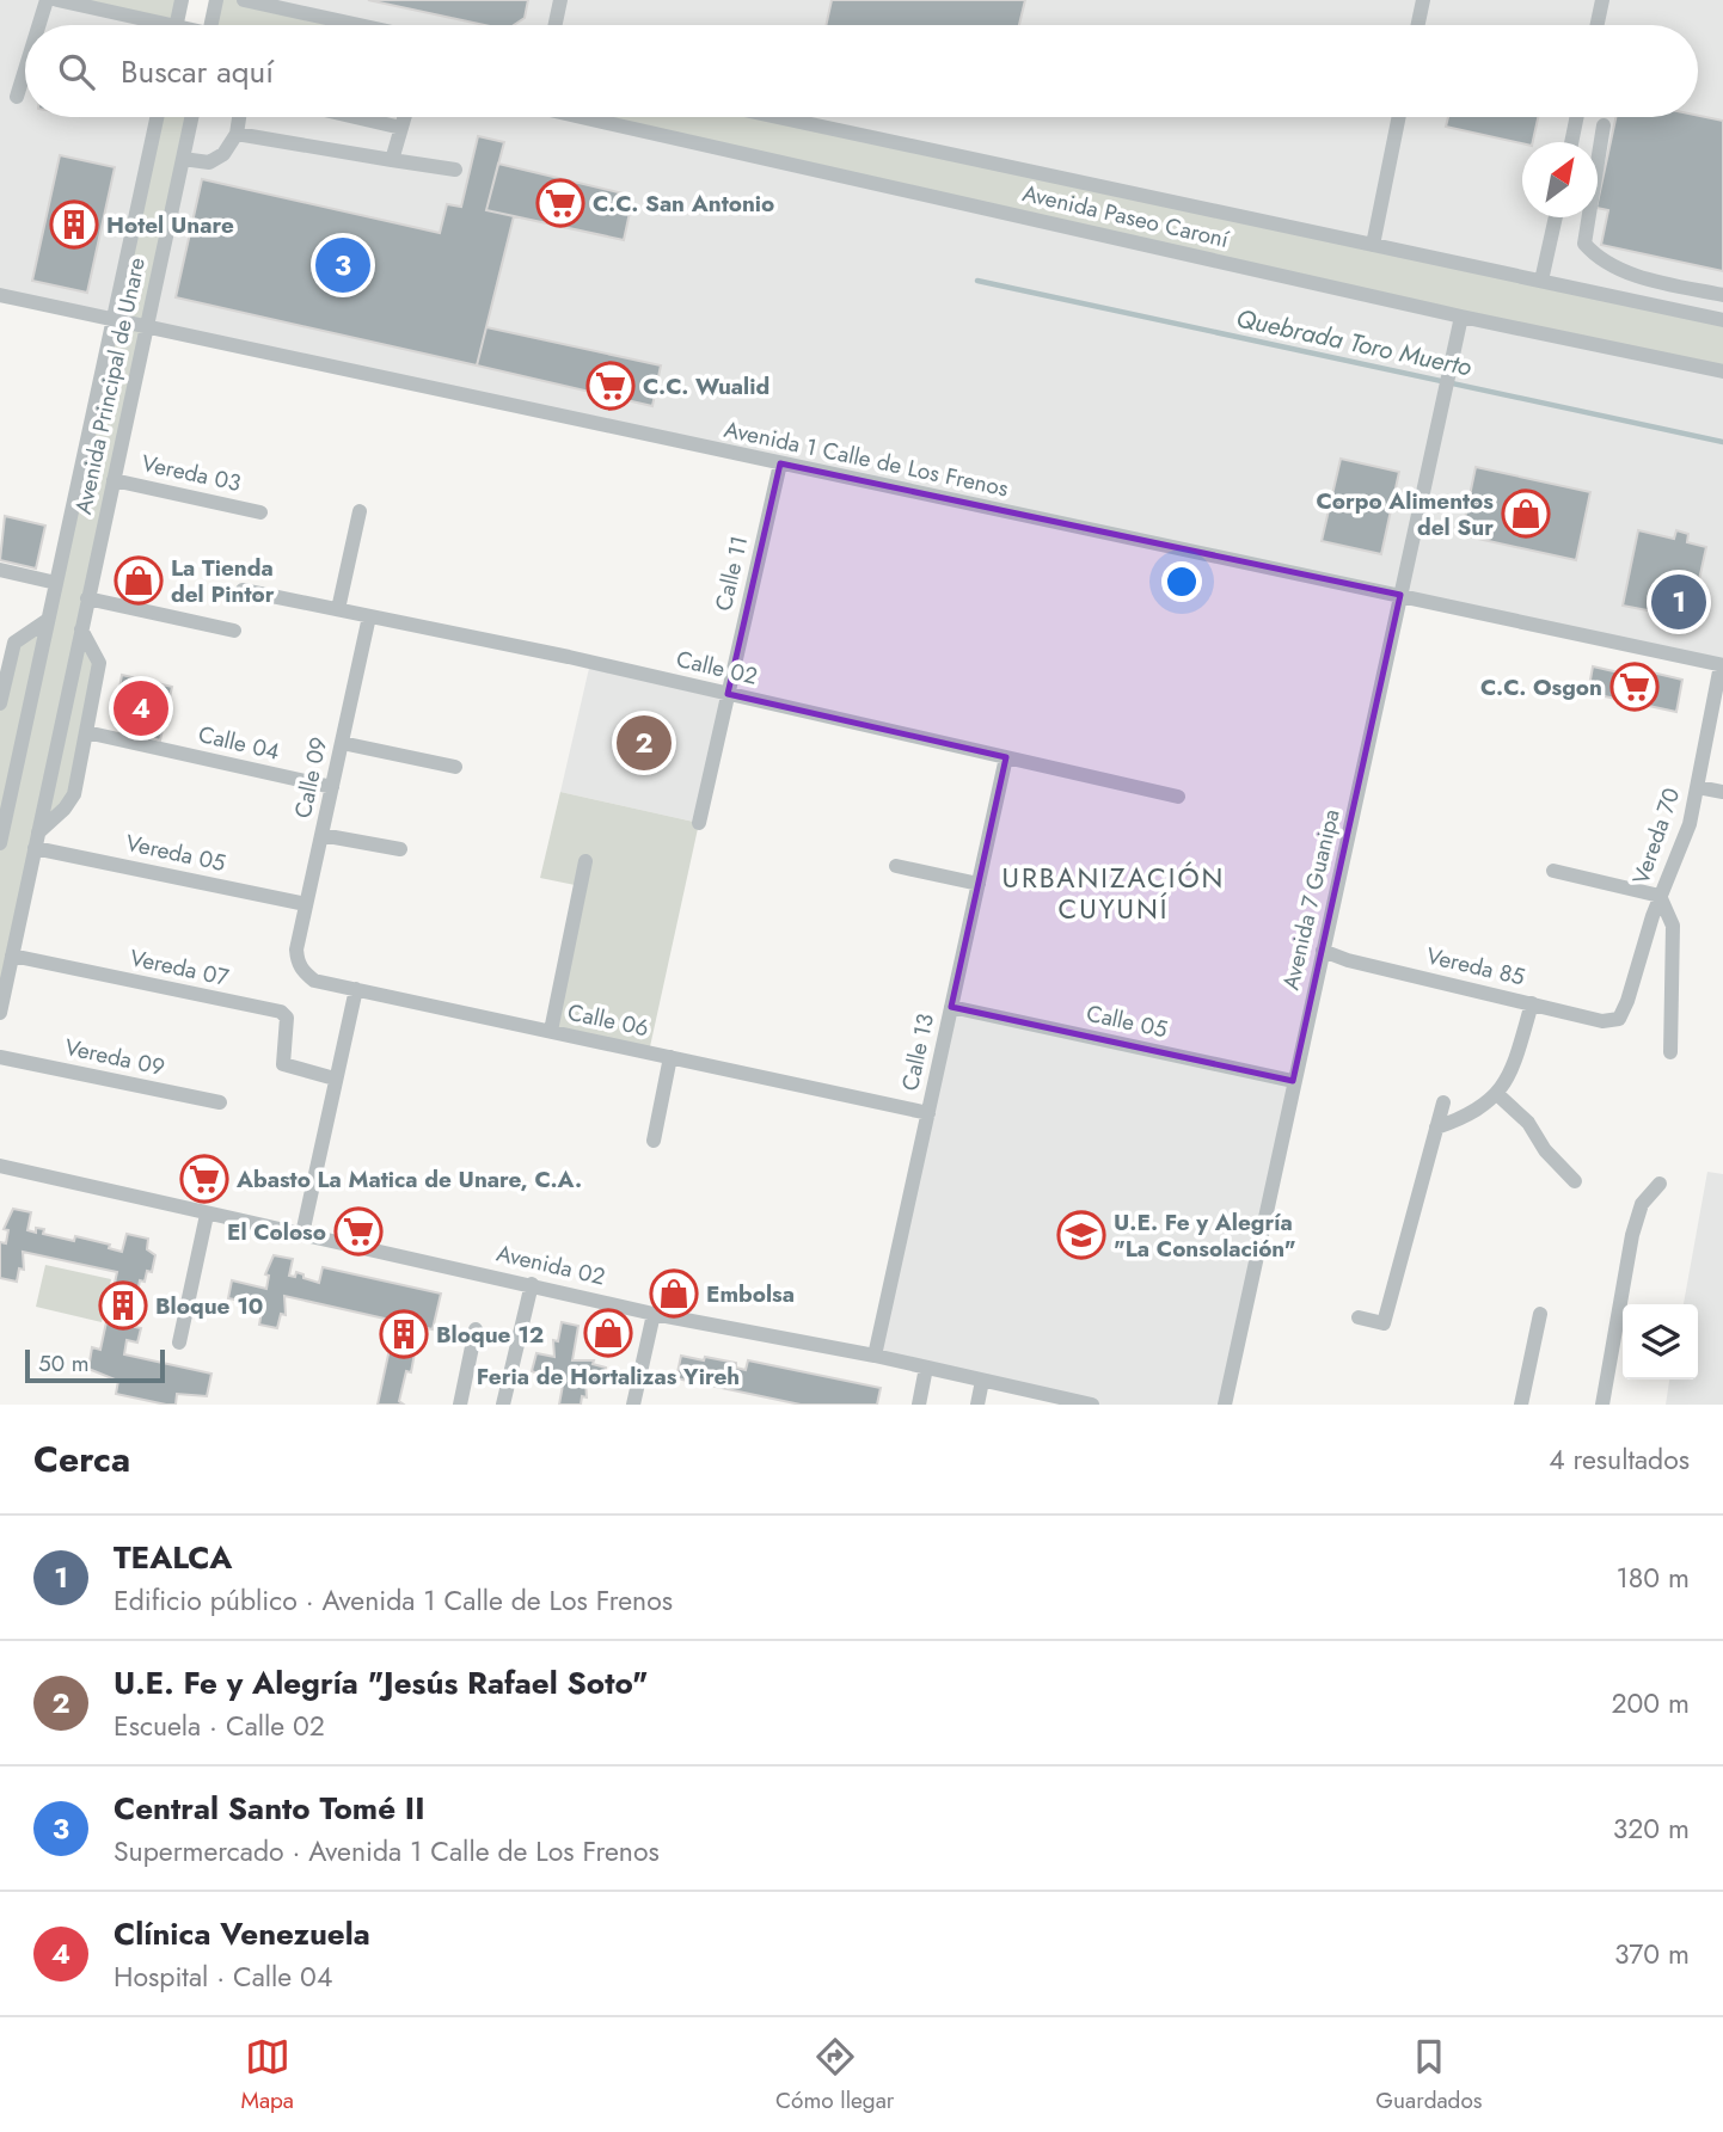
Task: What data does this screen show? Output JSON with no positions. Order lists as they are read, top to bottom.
{
  "streets": {
    "street": [
      "Avenida Paseo Caroní",
      "Avenida Principal de Unare",
      "Avenida 1 Calle de Los Frenos",
      "Vereda 03",
      "Calle 11",
      "Calle 02",
      "Calle 04",
      "Calle 09",
      "Vereda 70",
      "Vereda 05",
      "Avenida 7 Guanipa",
      "Vereda 85",
      "Vereda 07",
      "Calle 06",
      "Calle 05",
      "Calle 13",
      "Vereda 09",
      "Avenida 02"
    ]
  },
  "crossings": [
    ["Avenida Paseo Caroní", "Avenida 7 Guanipa"],
    ["Avenida Principal de Unare", "Avenida 1 Calle de Los Frenos"],
    ["Avenida Principal de Unare", "Vereda 03"],
    ["Avenida Principal de Unare", "Vereda 05"],
    ["Avenida Principal de Unare", "Vereda 07"],
    ["Avenida 1 Calle de Los Frenos", "Calle 11"],
    ["Avenida 1 Calle de Los Frenos", "Vereda 70"],
    ["Avenida 1 Calle de Los Frenos", "Avenida 7 Guanipa"],
    ["Calle 11", "Calle 02"],
    ["Calle 02", "Calle 09"],
    ["Calle 02", "Calle 13"],
    ["Calle 04", "Calle 09"],
    ["Calle 09", "Vereda 05"],
    ["Calle 09", "Calle 06"],
    ["Vereda 70", "Vereda 85"],
    ["Avenida 7 Guanipa", "Vereda 85"],
    ["Avenida 7 Guanipa", "Calle 05"],
    ["Calle 06", "Calle 13"],
    ["Calle 05", "Calle 13"],
    ["Calle 13", "Avenida 02"]
  ],
  "districts": ["URBANIZACIÓN CUYUNÍ"],
  "water": ["Quebrada Toro Muerto"],
  "places": {
    "supermarket": [
      "C.C. San Antonio",
      "C.C. Wualid",
      "C.C. Osgon",
      "Abasto La Matica de Unare, C.A.",
      "El Coloso"
    ],
    "building": ["Hotel Unare", "Bloque 10", "Bloque 12"],
    "shop": [
      "Corpo Alimentos del Sur",
      "La Tienda del Pintor",
      "Embolsa",
      "Feria de Hortalizas Yireh"
    ],
    "school or university": ["U.E. Fe y Alegría \"La Consolación\""]
  },
  "scale_bar": "50 m",
  "north": "top right",
  "page": {
    "search": "Buscar aquí",
    "pins": [
      "3",
      "1",
      "4",
      "2"
    ],
    "scale": "50 m",
    "heading": ["Cerca", "4 resultados"],
    "list": [
      {
        "mark": "1",
        "name": "TEALCA",
        "note": "Edificio público · Avenida 1 Calle de Los Frenos",
        "value": "180 m"
      },
      {
        "mark": "2",
        "name": "U.E. Fe y Alegría \"Jesús Rafael Soto\"",
        "note": "Escuela · Calle 02",
        "value": "200 m"
      },
      {
        "mark": "3",
        "name": "Central Santo Tomé II",
        "note": "Supermercado · Avenida 1 Calle de Los Frenos",
        "value": "320 m"
      },
      {
        "mark": "4",
        "name": "Clínica Venezuela",
        "note": "Hospital · Calle 04",
        "value": "370 m"
      }
    ],
    "nav": ["Mapa", "Cómo llegar", "Guardados"]
  }
}
